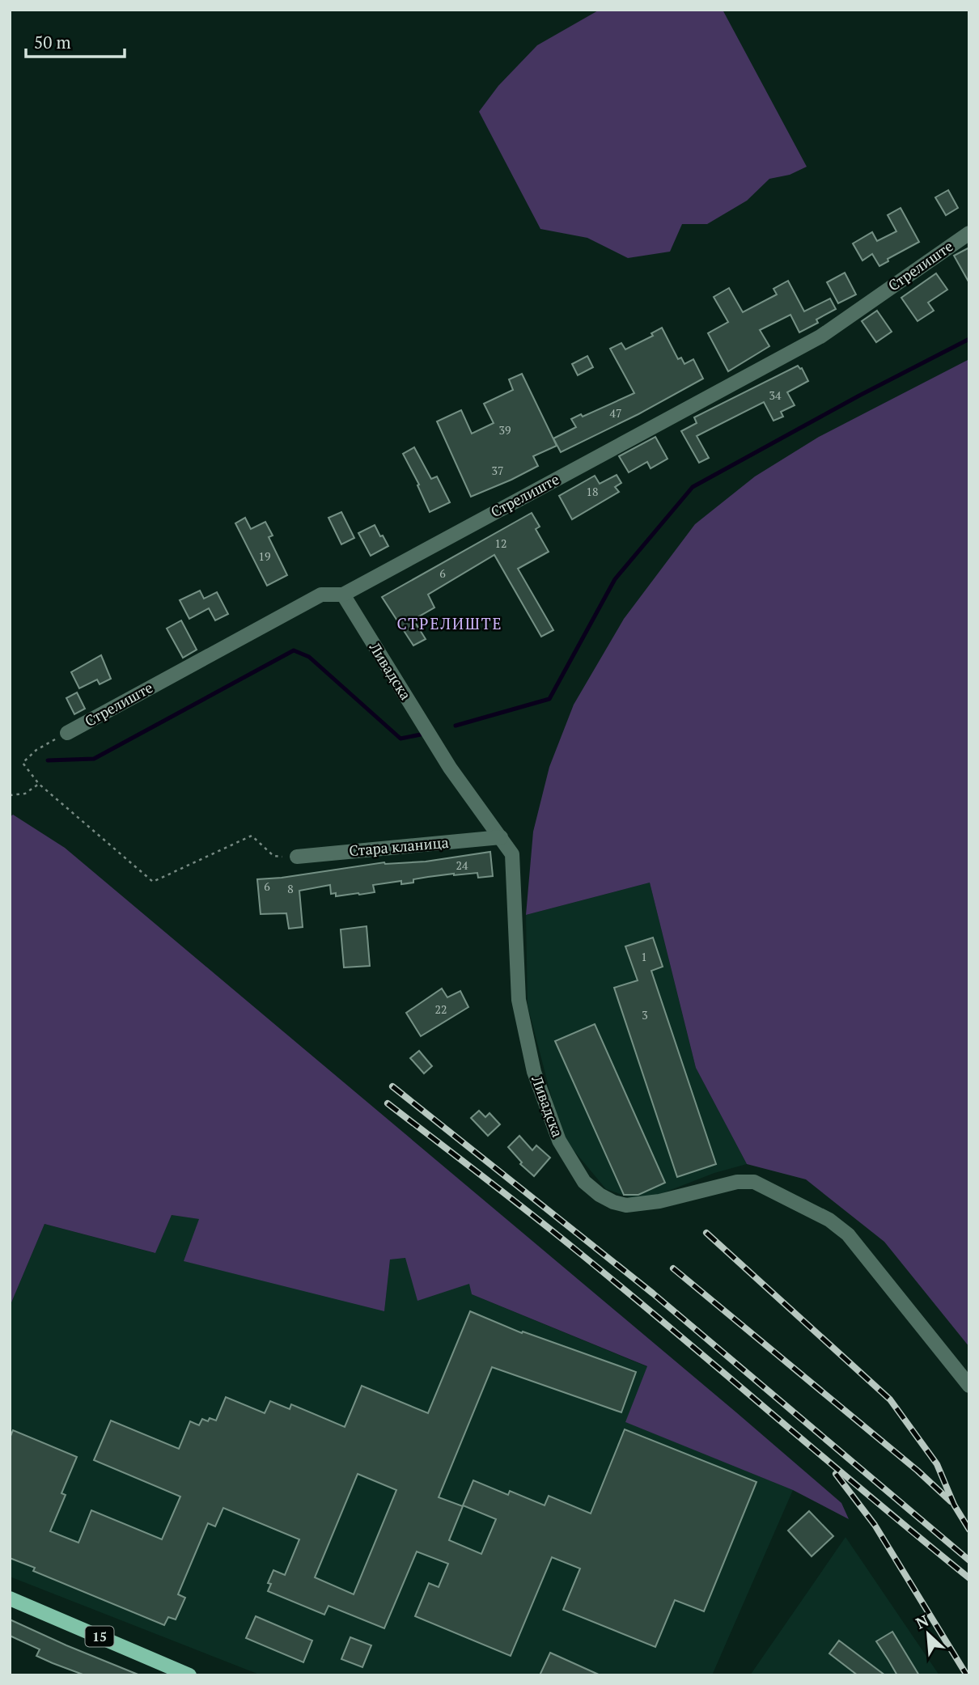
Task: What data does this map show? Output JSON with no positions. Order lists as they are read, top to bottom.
{
  "streets": {
    "main road": ["15"],
    "street": ["Стрелиште", "Ливадска", "Стара кланица"]
  },
  "crossings": [
    ["Стрелиште", "Ливадска"],
    ["Ливадска", "Стара кланица"]
  ],
  "districts": ["СТРЕЛИШТЕ"],
  "house_numbers": [
    "34",
    "47",
    "39",
    "37",
    "18",
    "12",
    "19",
    "6",
    "24",
    "6",
    "8",
    "1",
    "22",
    "3"
  ],
  "scale_bar": "50 m",
  "north": "top left"
}
